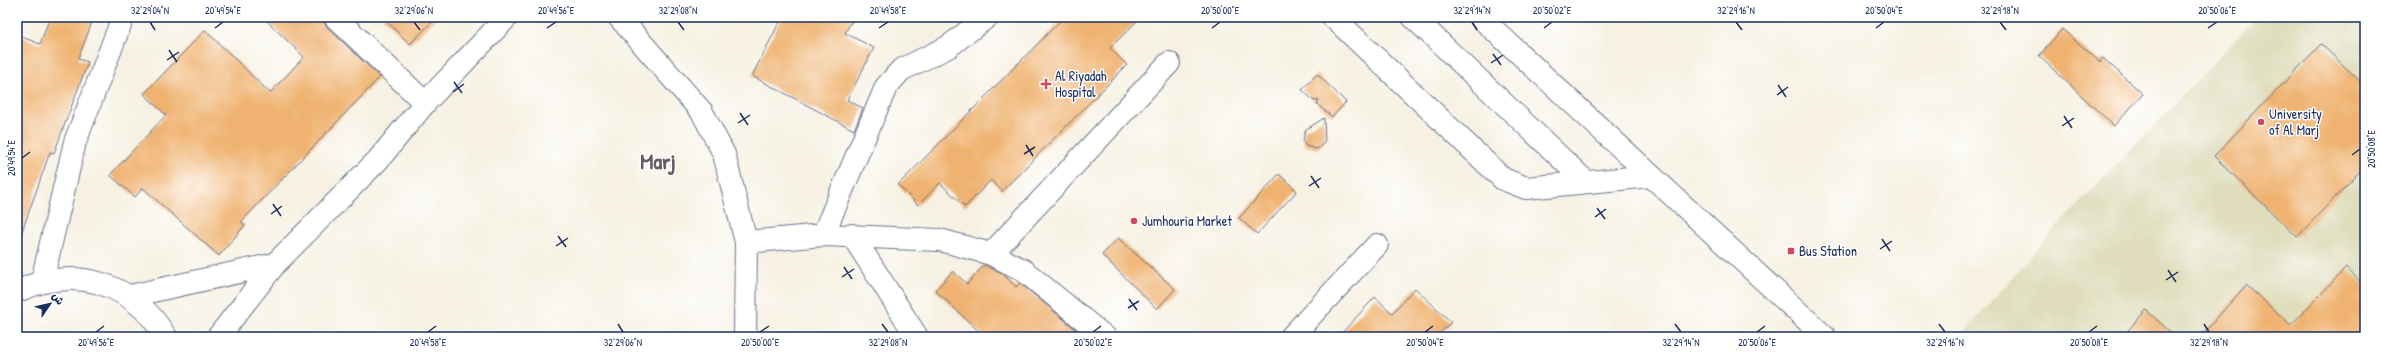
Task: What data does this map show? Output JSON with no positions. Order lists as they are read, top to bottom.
{
  "districts": ["Marj"],
  "places": {
    "health": ["Al Riyadah Hospital"],
    "other": ["University of Al Marj", "Jumhouria Market"],
    "transit": ["Bus Station"]
  },
  "north": "top right",
  "coordinates": [
    "32°29'04\"N",
    "20°49'54\"E",
    "32°29'06\"N",
    "20°49'56\"E",
    "32°29'08\"N",
    "20°49'58\"E",
    "20°50'00\"E",
    "32°29'14\"N",
    "20°50'02\"E",
    "32°29'16\"N",
    "20°50'04\"E",
    "32°29'18\"N",
    "20°50'06\"E",
    "20°50'08\"E"
  ]
}
